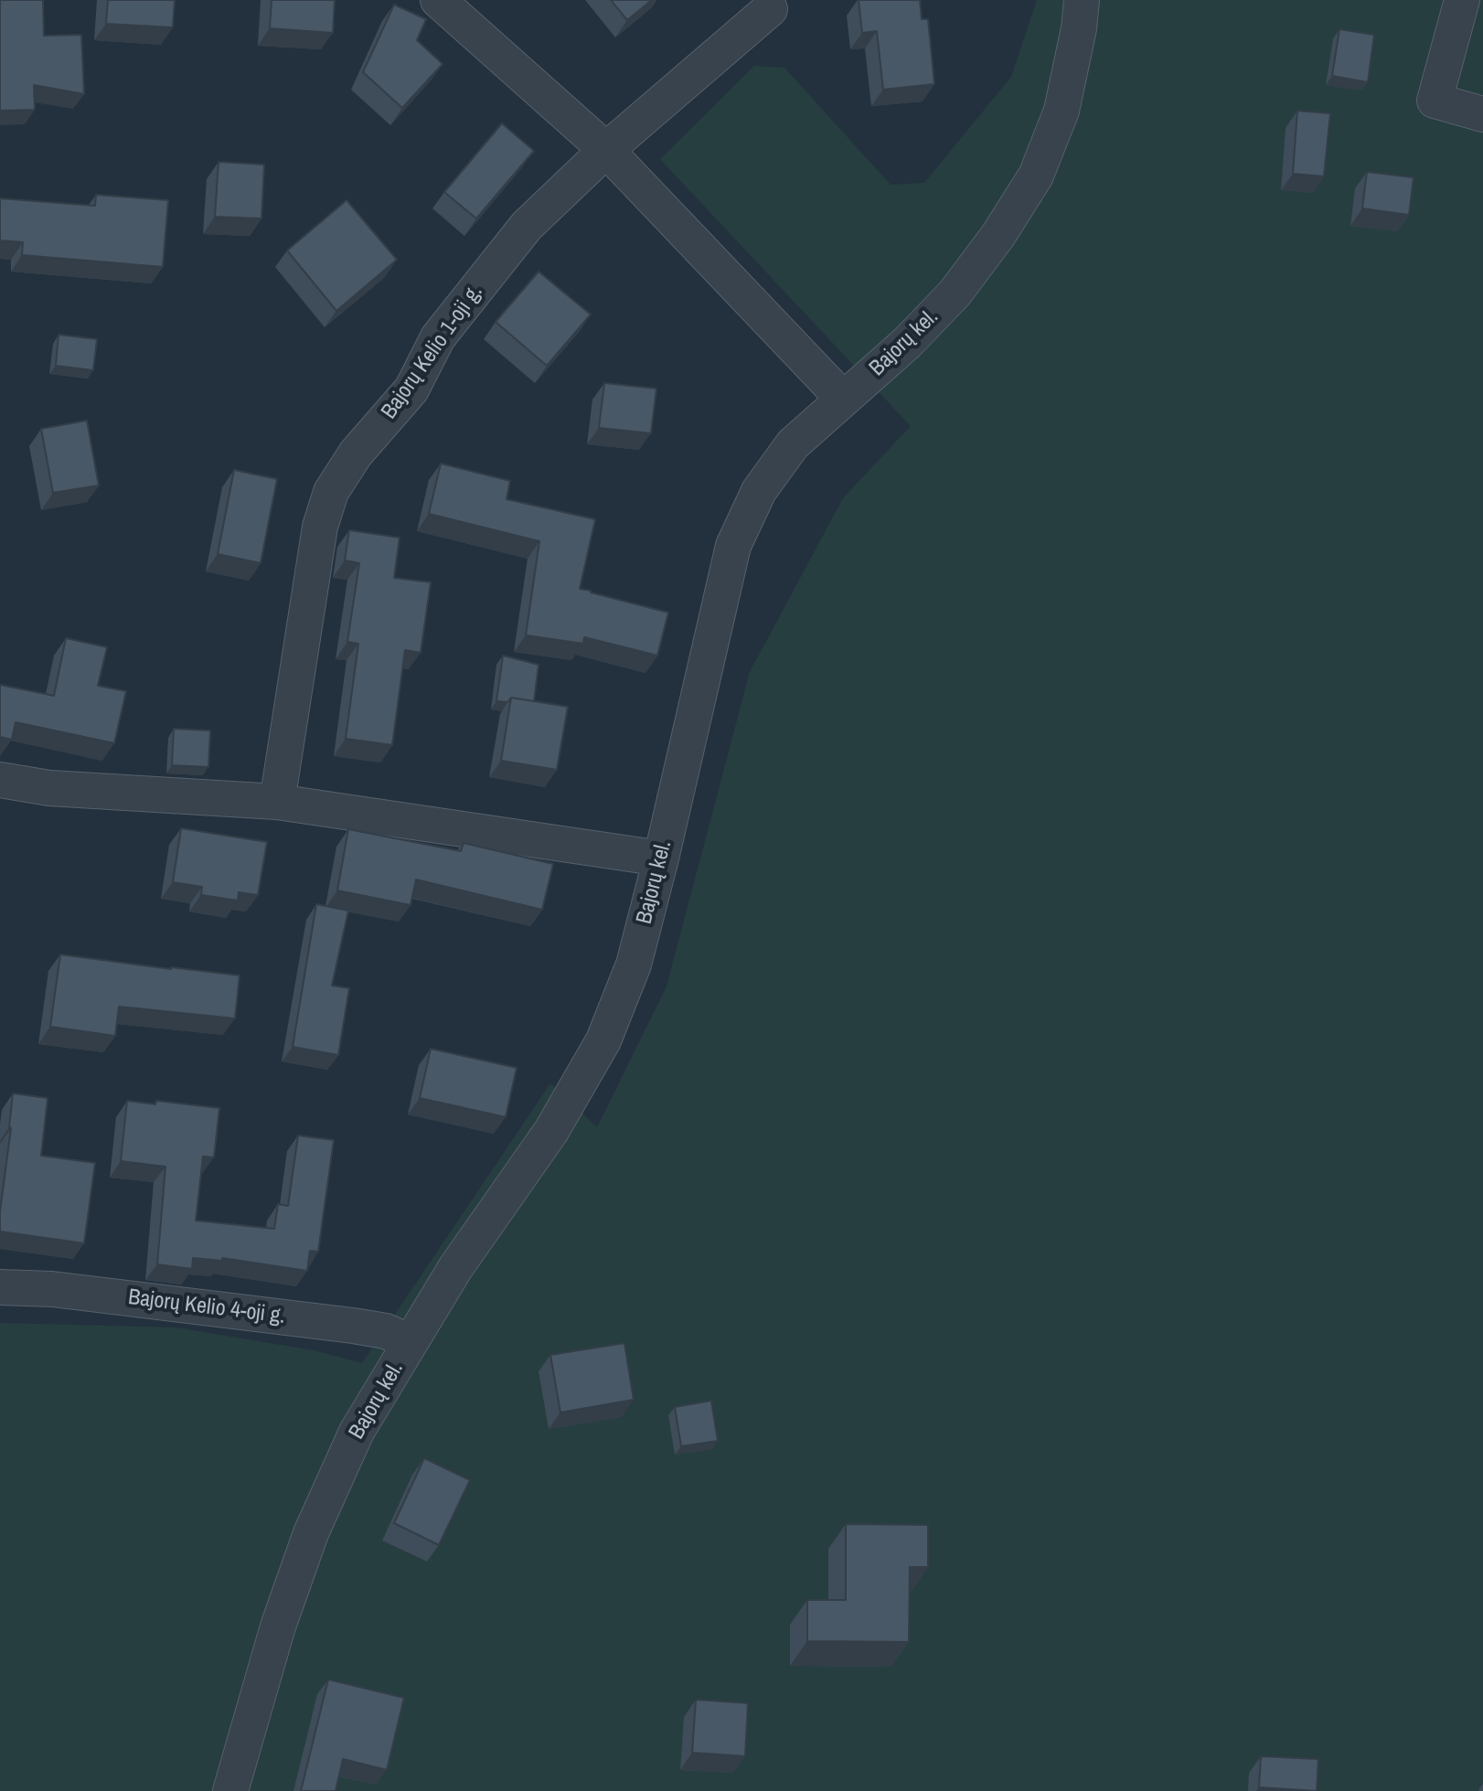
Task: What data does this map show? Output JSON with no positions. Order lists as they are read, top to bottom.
{
  "streets": {
    "street": ["Bajorų kel.", "Bajorų Kelio 1-oji g.", "Bajorų Kelio 4-oji g."]
  },
  "crossings": [
    ["Bajorų kel.", "Bajorų Kelio 4-oji g."]
  ]
}
